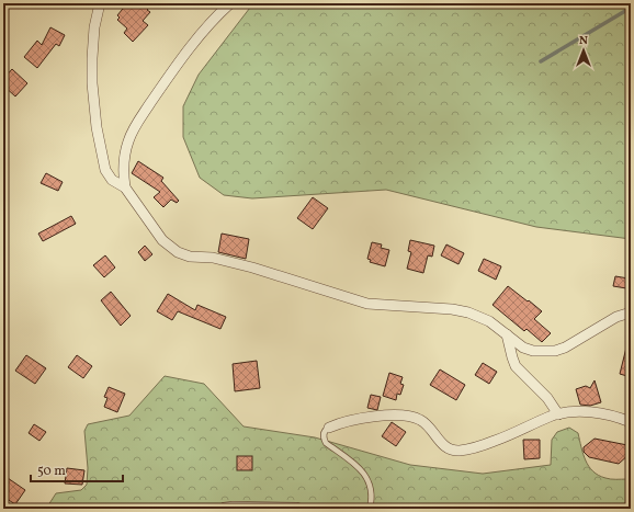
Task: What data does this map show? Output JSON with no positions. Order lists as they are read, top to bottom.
{
  "scale_bar": "50 m",
  "north": "top"
}
